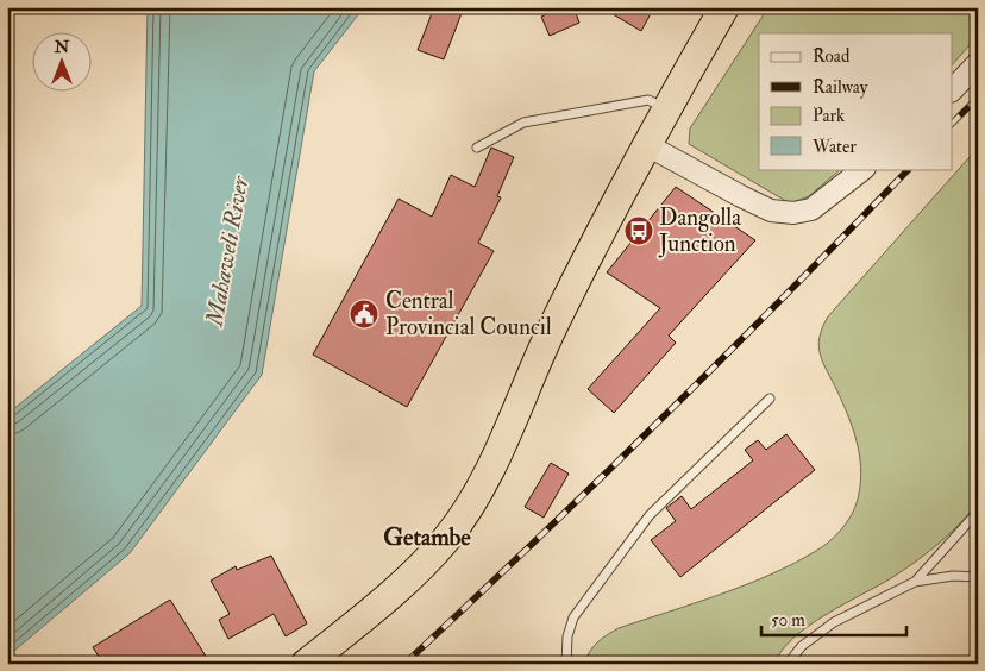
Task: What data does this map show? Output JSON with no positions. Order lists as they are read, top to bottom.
{
  "districts": ["Getambe"],
  "water": ["Mahaweli River"],
  "places": {
    "bus stop": ["Dangolla Junction"],
    "public building": ["Central Provincial Council"]
  },
  "legend": [
    "Road",
    "Railway",
    "Park",
    "Water"
  ],
  "scale_bar": "50 m",
  "north": "top"
}
